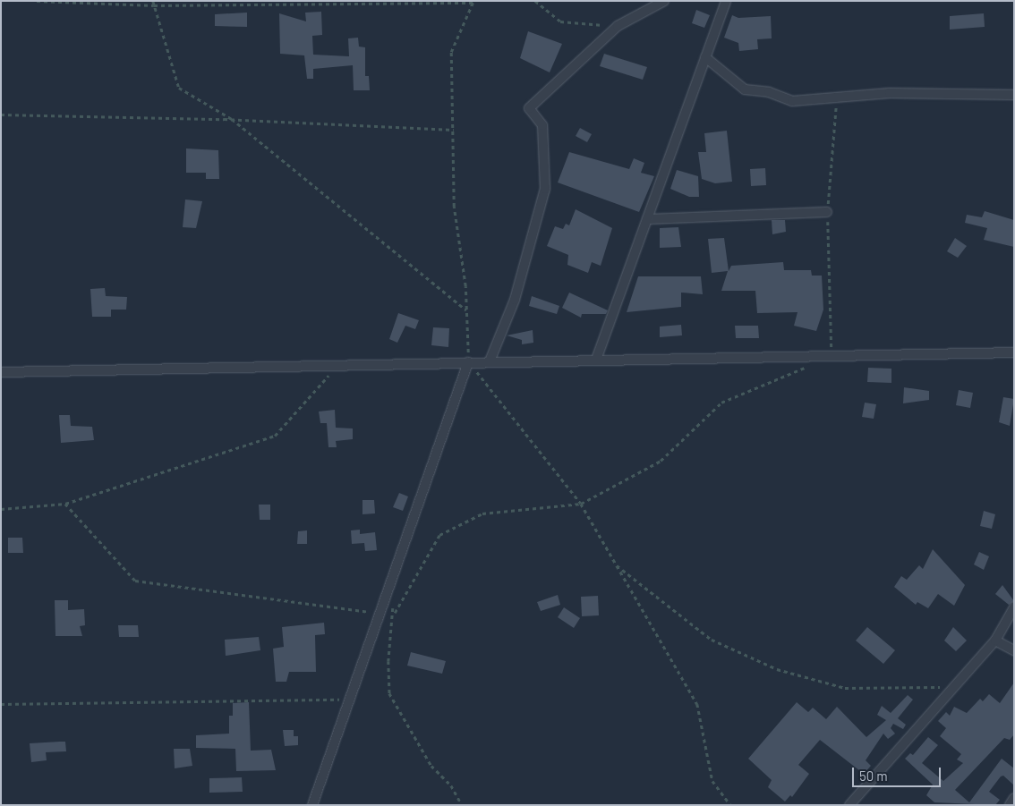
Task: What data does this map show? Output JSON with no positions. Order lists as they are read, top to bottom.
{
  "scale_bar": "50 m"
}
